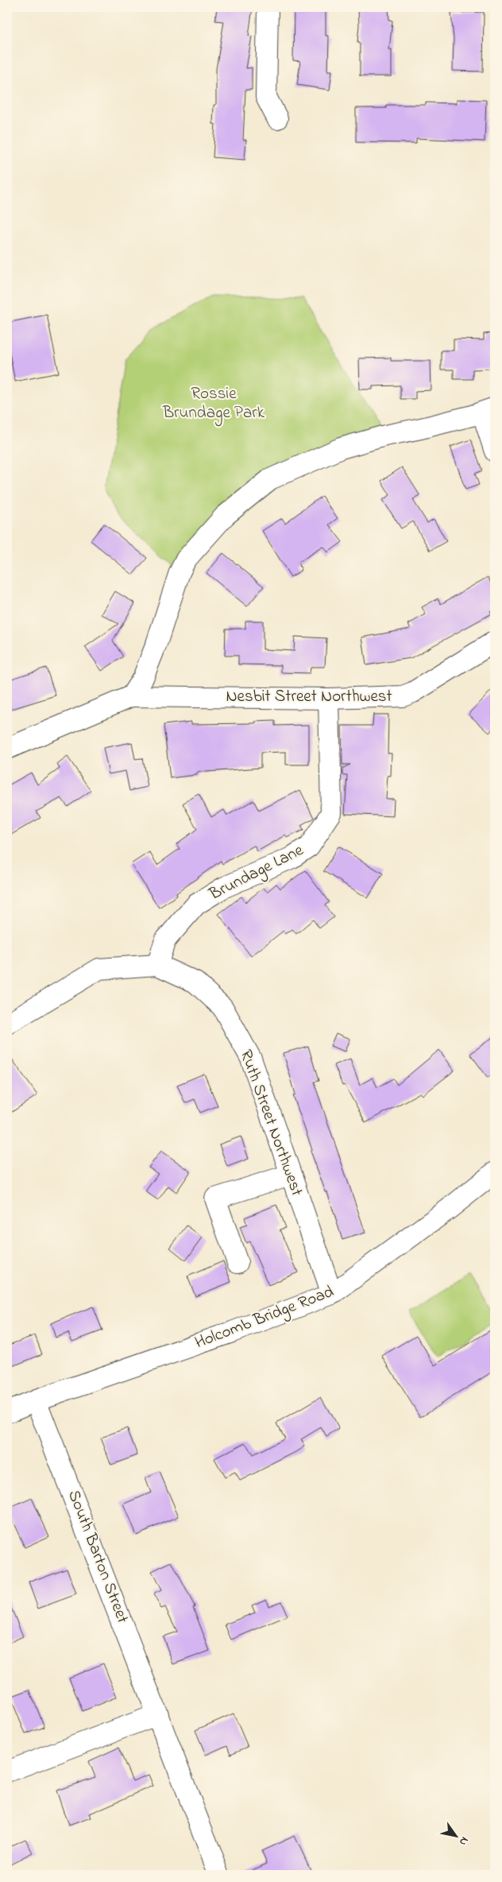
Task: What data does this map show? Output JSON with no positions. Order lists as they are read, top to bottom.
{
  "streets": {
    "street": [
      "Nesbit Street Northwest",
      "Brundage Lane",
      "Ruth Street Northwest",
      "Holcomb Bridge Road",
      "South Barton Street"
    ]
  },
  "crossings": [
    ["Nesbit Street Northwest", "Brundage Lane"],
    ["Brundage Lane", "Ruth Street Northwest"],
    ["Ruth Street Northwest", "Holcomb Bridge Road"],
    ["Holcomb Bridge Road", "South Barton Street"]
  ],
  "parks": ["Rossie Brundage Park"],
  "north": "bottom right"
}
